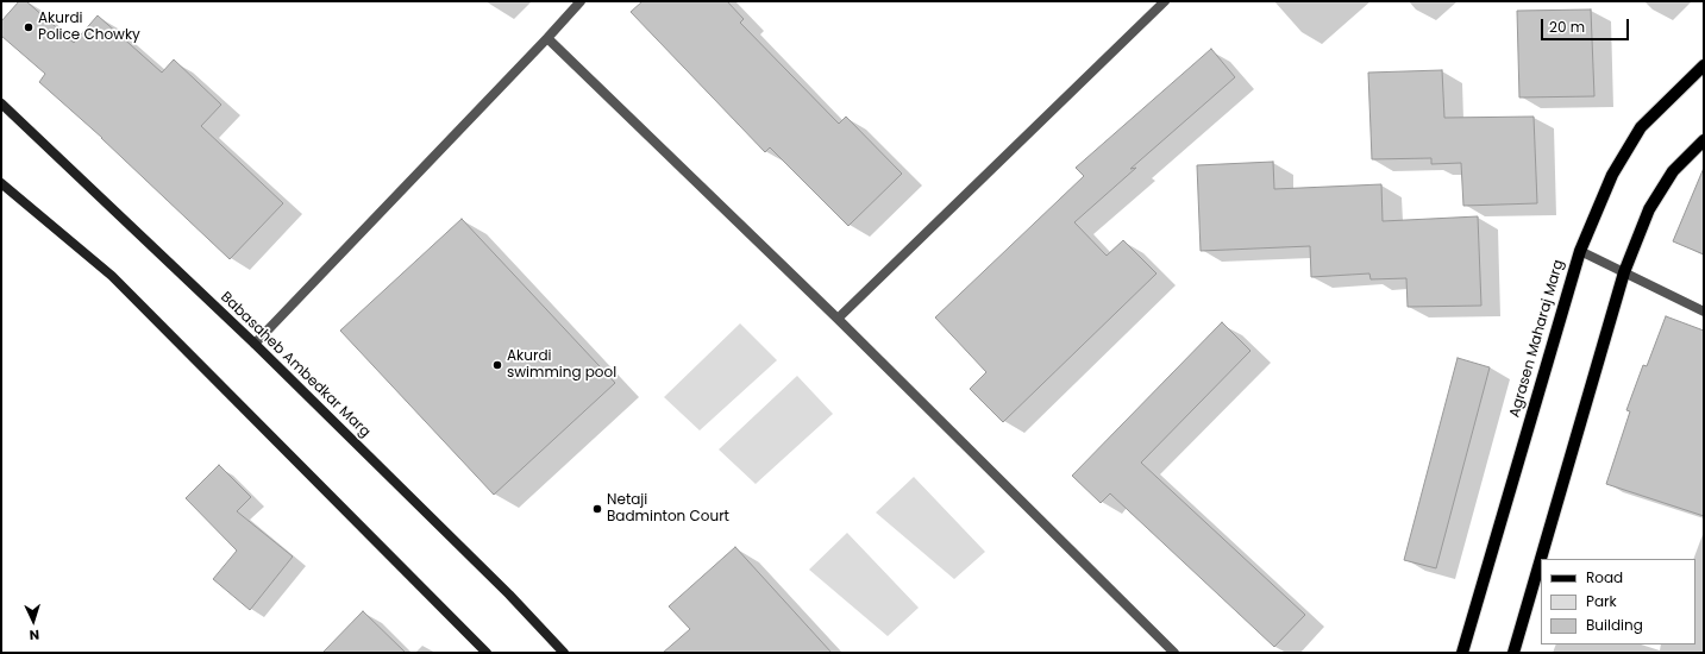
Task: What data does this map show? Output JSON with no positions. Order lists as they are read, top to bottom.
{
  "streets": {
    "main road": ["Agrasen Maharaj Marg", "Babasaheb Ambedkar Marg"]
  },
  "places": ["Akurdi Police Chowky", "Akurdi swimming pool", "Netaji Badminton Court"],
  "legend": ["Road", "Park", "Building"],
  "scale_bar": "20 m",
  "north": "bottom"
}
